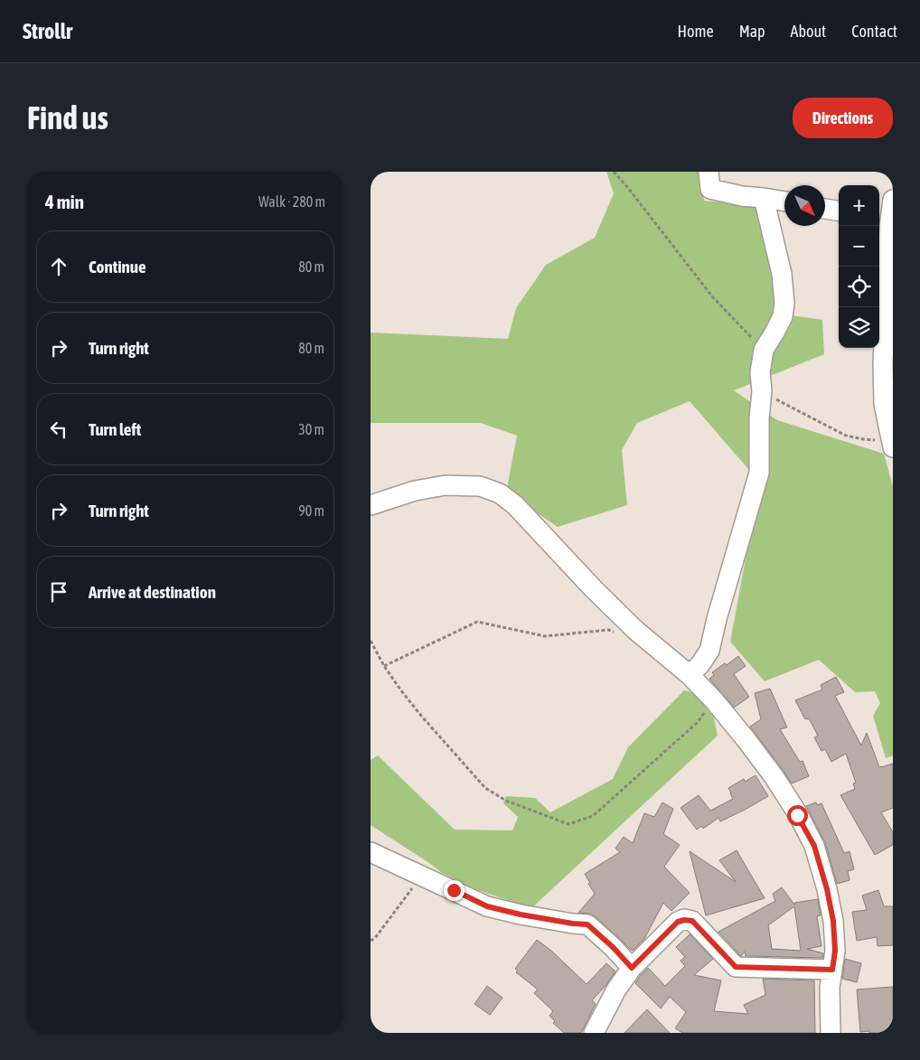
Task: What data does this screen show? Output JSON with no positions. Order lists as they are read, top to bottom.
{
  "north": "bottom right",
  "page": {
    "header": "Strollr",
    "nav": [
      "Home",
      "Map",
      "About",
      "Contact"
    ],
    "buttons": "Directions",
    "title": "Find us",
    "heading": ["4 min", "Walk · 280 m"],
    "map_buttons": ["+", "−"],
    "list": [
      ["Continue", "80 m"],
      ["Turn right", "80 m"],
      ["Turn left", "30 m"],
      ["Turn right", "90 m"],
      "Arrive at destination"
    ]
  }
}
